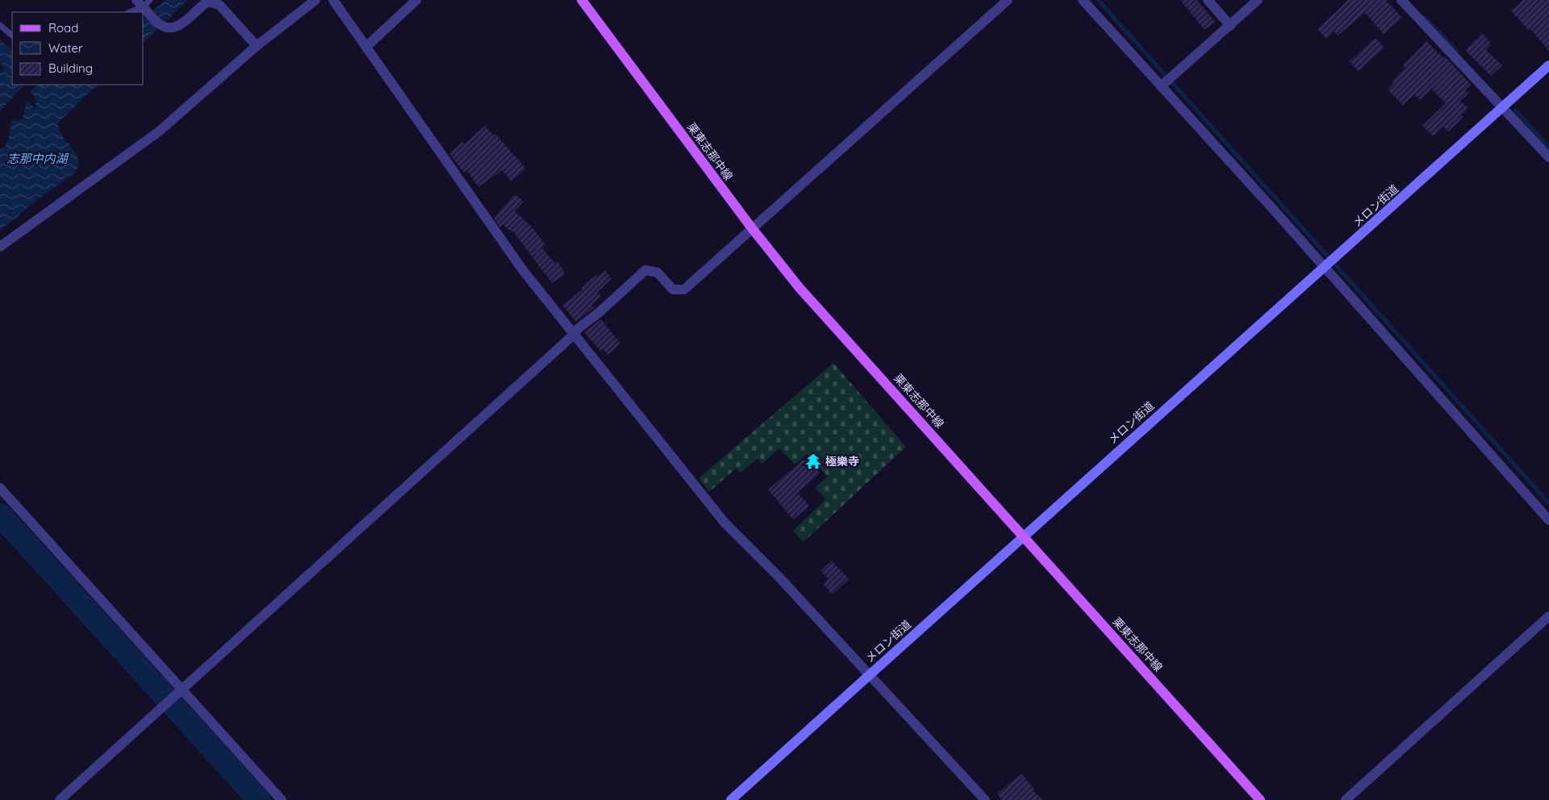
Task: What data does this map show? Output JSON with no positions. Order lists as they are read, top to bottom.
{
  "streets": {
    "main road": ["栗東志那中線"],
    "street": ["メロン街道"]
  },
  "crossings": [
    ["栗東志那中線", "メロン街道"]
  ],
  "water": ["志那中内湖"],
  "places": {
    "temple": ["極樂寺"]
  },
  "legend": ["Road", "Water", "Building"]
}
